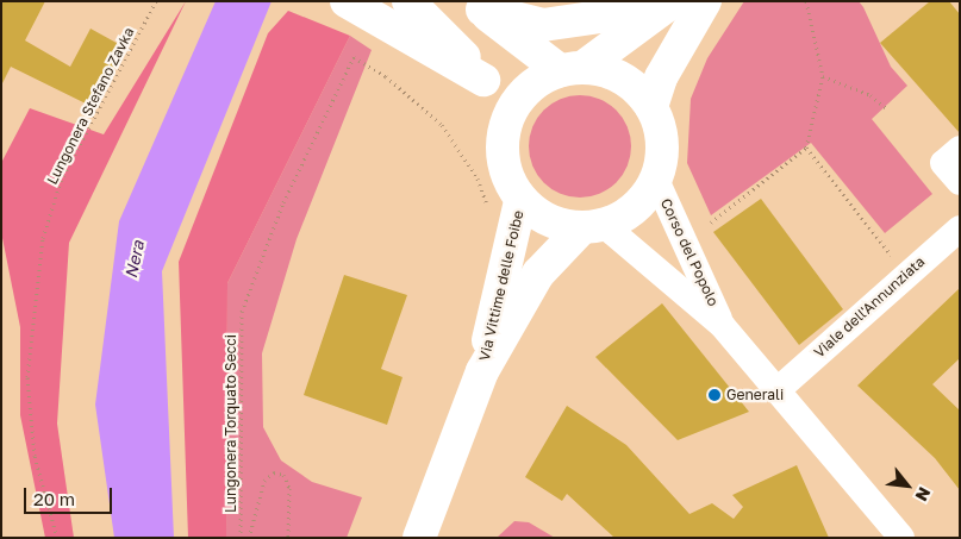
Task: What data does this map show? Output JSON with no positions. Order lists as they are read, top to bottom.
{
  "streets": {
    "street": ["Corso del Popolo", "Via Vittime delle Foibe", "Viale dell'Annunziata"],
    "path": ["Lungonera Stefano Zavka", "Lungonera Torquato Secci"]
  },
  "crossings": [
    ["Corso del Popolo", "Via Vittime delle Foibe"],
    ["Corso del Popolo", "Viale dell'Annunziata"],
    ["Via Vittime delle Foibe", "Lungonera Torquato Secci"]
  ],
  "water": ["Nera"],
  "places": ["Generali"],
  "scale_bar": "20 m",
  "north": "bottom right"
}
